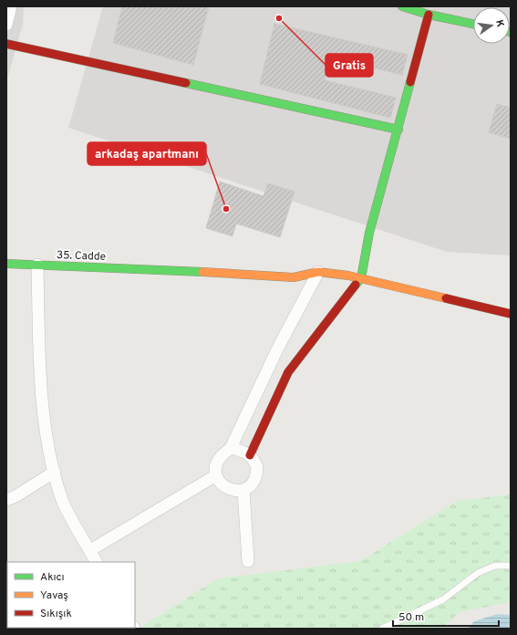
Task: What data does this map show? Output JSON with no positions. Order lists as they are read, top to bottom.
{
  "streets": {
    "street": ["35. Cadde"]
  },
  "places": ["Gratis", "arkadaş apartmanı"],
  "legend": ["Akıcı", "Yavaş", "Sıkışık"],
  "scale_bar": "50 m",
  "north": "right"
}
